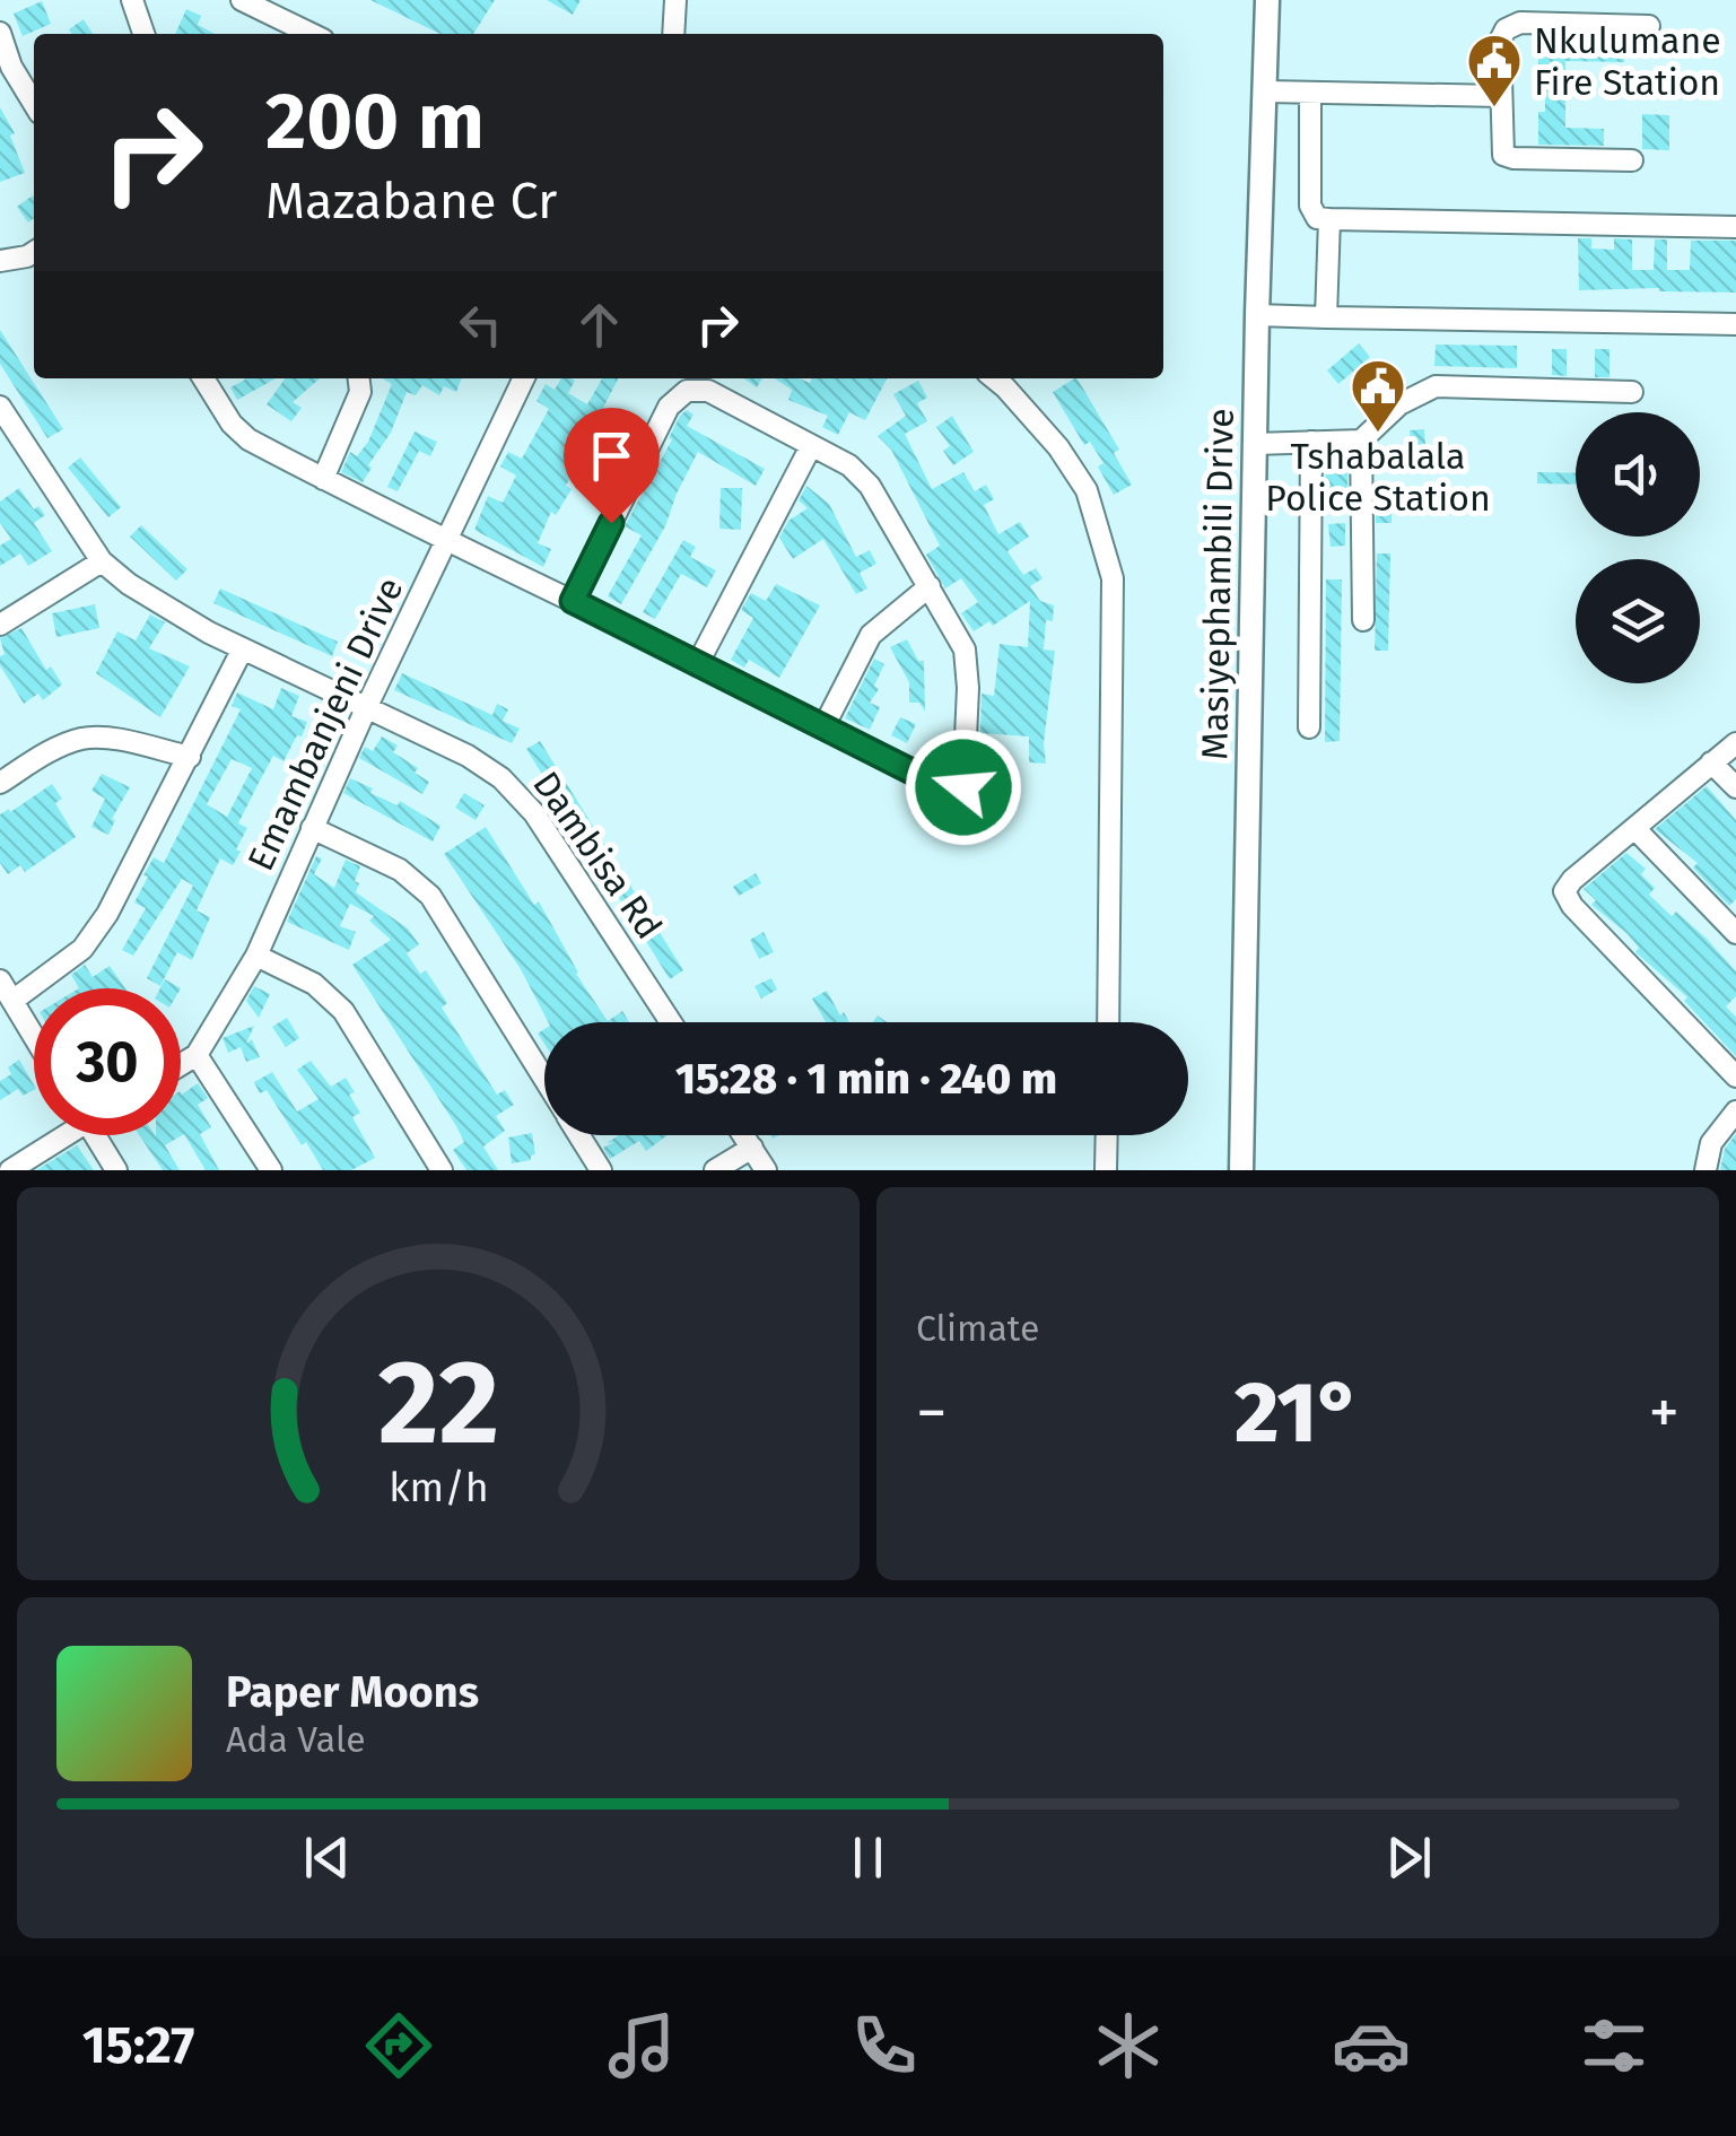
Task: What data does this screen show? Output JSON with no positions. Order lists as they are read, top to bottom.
{
  "streets": {
    "main road": ["Masiyephambili Drive"],
    "street": ["Emambanjeni Drive", "Dambisa Rd"]
  },
  "crossings": [
    ["Emambanjeni Drive", "Dambisa Rd"]
  ],
  "places": {
    "public building": ["Nkulumane Fire Station", "Tshabalala Police Station"]
  },
  "page": {
    "turn": ["200 m", "Mazabane Cr"],
    "limit": "30",
    "trip": "15:28 · 1 min · 240 m",
    "tile": "Climate",
    "heat": ["−", "21°", "+"],
    "song": ["Paper Moons", "Ada Vale"],
    "tabs": "15:27",
    "gauge": ["22", "km/h"]
  }
}
